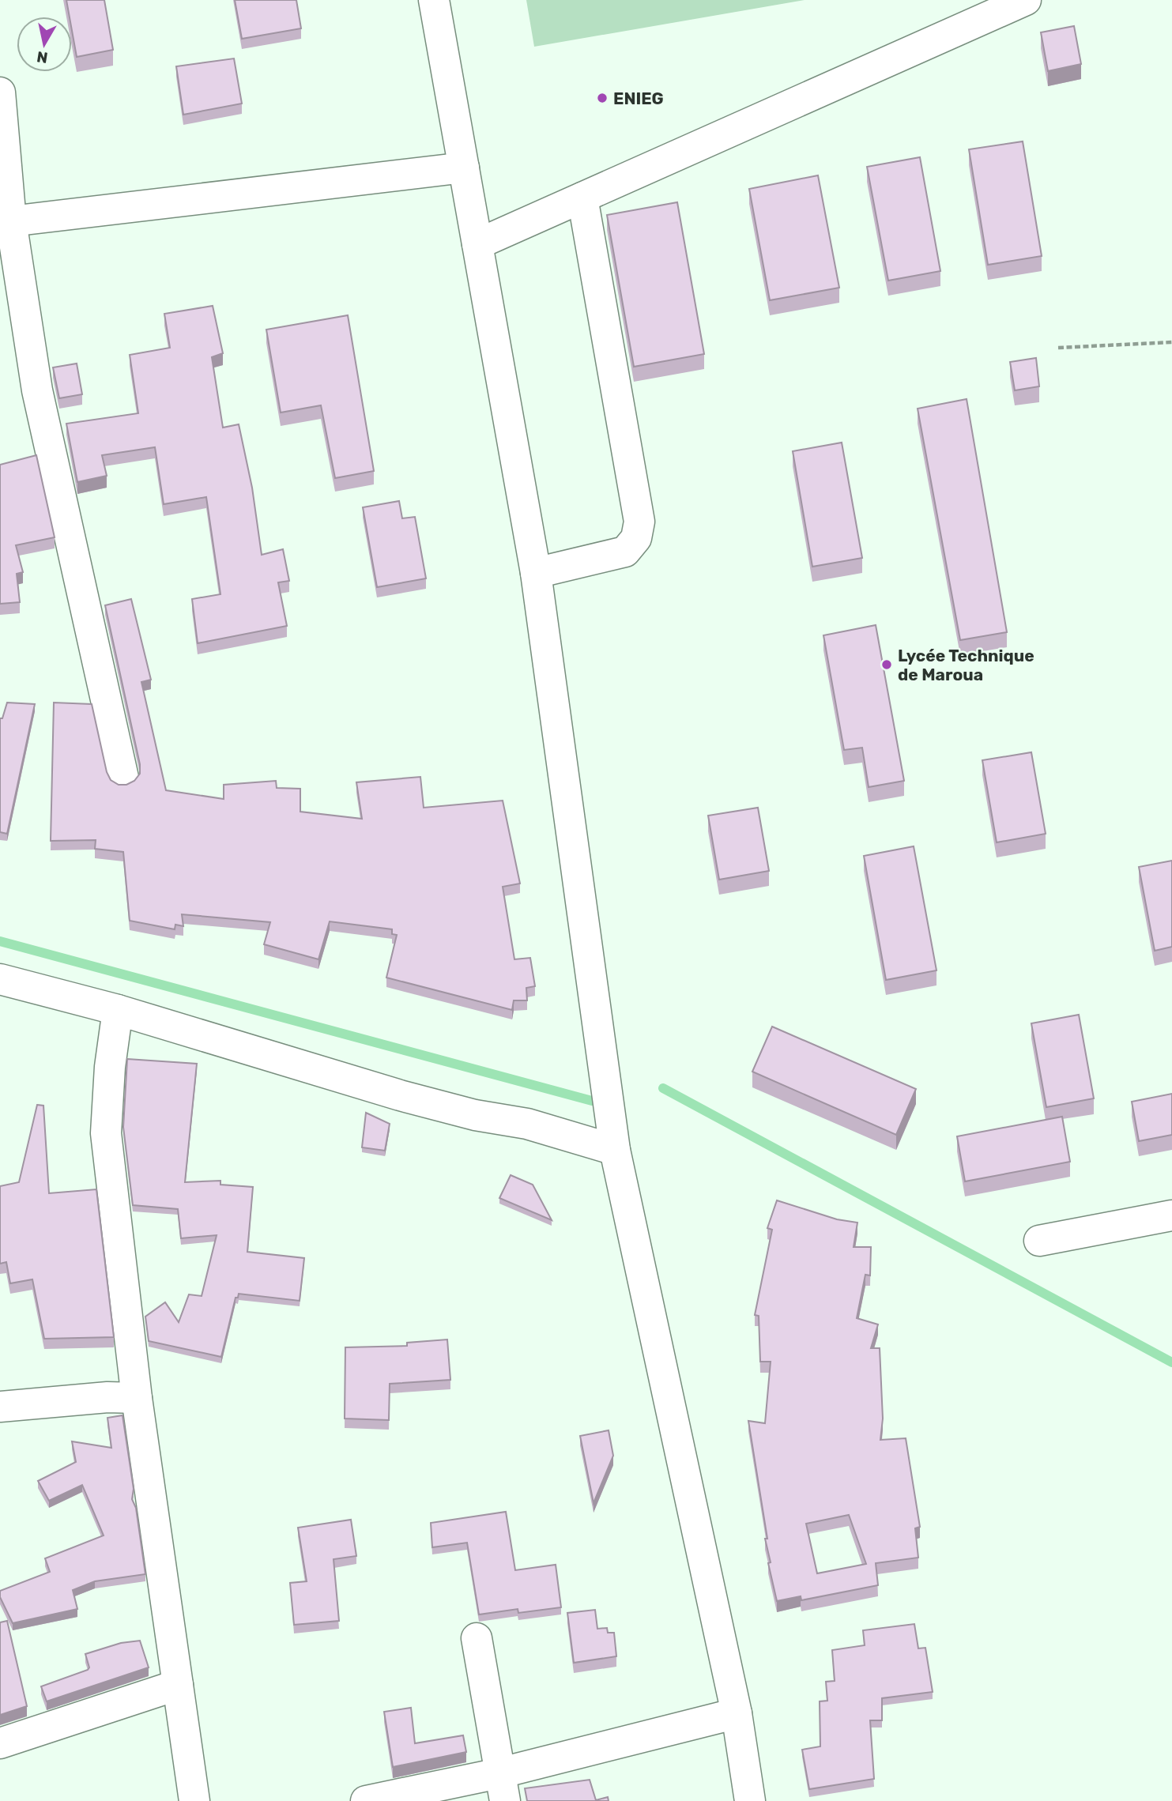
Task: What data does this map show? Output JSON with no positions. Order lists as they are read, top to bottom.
{
  "places": ["ENIEG", "Lycée Technique de Maroua"],
  "north": "bottom"
}
